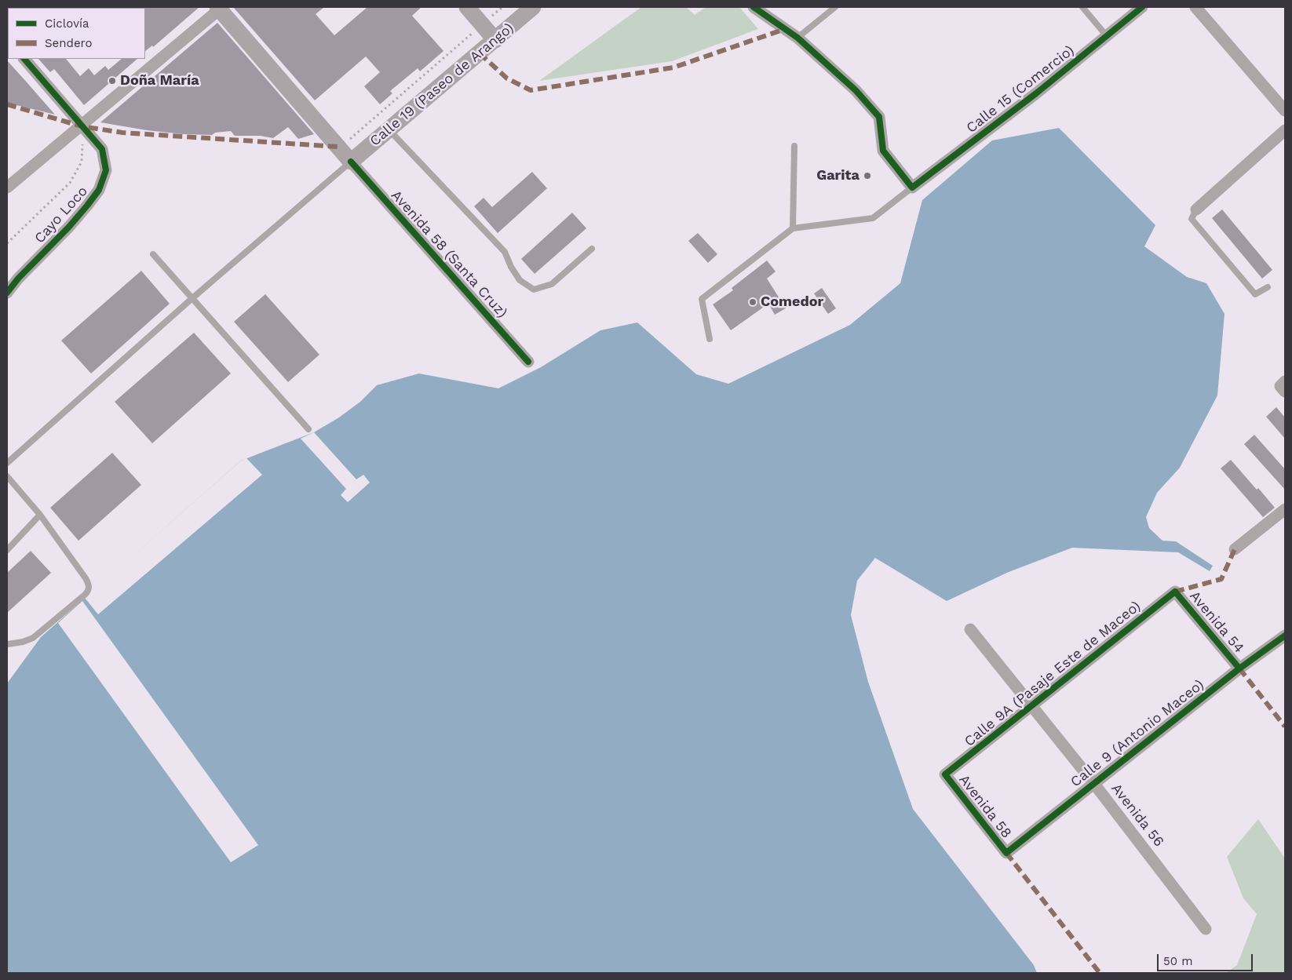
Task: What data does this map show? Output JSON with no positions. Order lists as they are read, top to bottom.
{
  "streets": {
    "main road": ["Calle 19 (Paseo de Arango)", "Avenida 58 (Santa Cruz)"],
    "street": [
      "Calle 15 (Comercio)",
      "Cayo Loco",
      "Avenida 54",
      "Calle 9A (Pasaje Este de Maceo)",
      "Calle 9 (Antonio Maceo)",
      "Avenida 58",
      "Avenida 56"
    ]
  },
  "crossings": [
    ["Calle 19 (Paseo de Arango)", "Avenida 58 (Santa Cruz)"],
    ["Avenida 54", "Calle 9A (Pasaje Este de Maceo)"],
    ["Avenida 54", "Calle 9 (Antonio Maceo)"],
    ["Calle 9A (Pasaje Este de Maceo)", "Avenida 58"],
    ["Calle 9A (Pasaje Este de Maceo)", "Avenida 56"],
    ["Calle 9 (Antonio Maceo)", "Avenida 58"],
    ["Calle 9 (Antonio Maceo)", "Avenida 56"]
  ],
  "places": ["Doña María", "Garita", "Comedor"],
  "legend": ["Ciclovía", "Sendero"],
  "scale_bar": "50 m"
}
